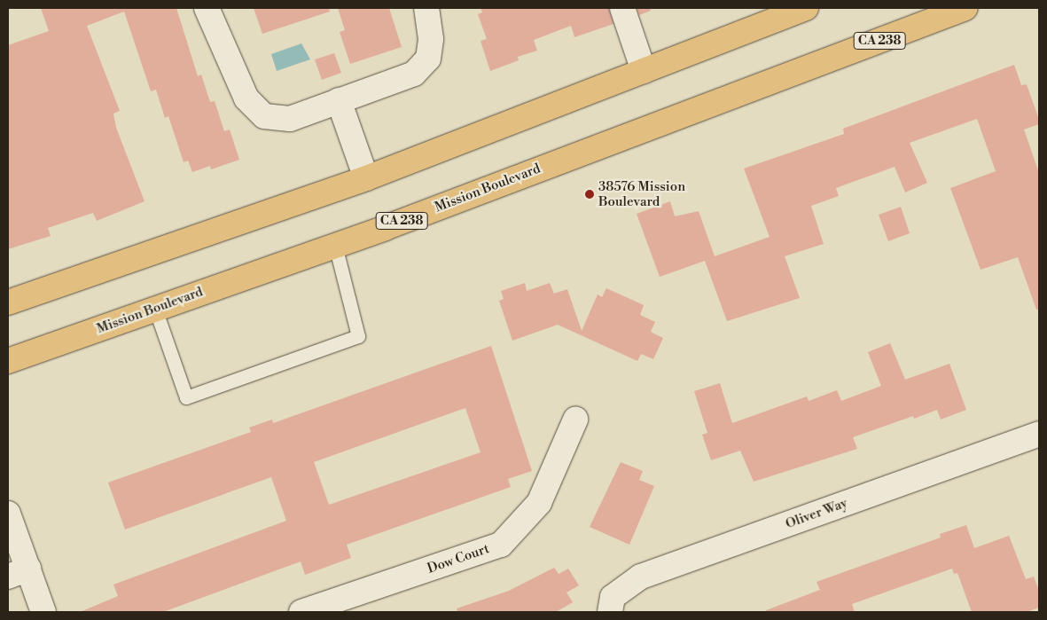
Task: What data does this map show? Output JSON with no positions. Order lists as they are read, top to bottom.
{
  "streets": {
    "main road": ["CA 238", "Mission Boulevard"],
    "street": ["Oliver Way", "Dow Court"]
  },
  "places": ["38576 Mission Boulevard"]
}
